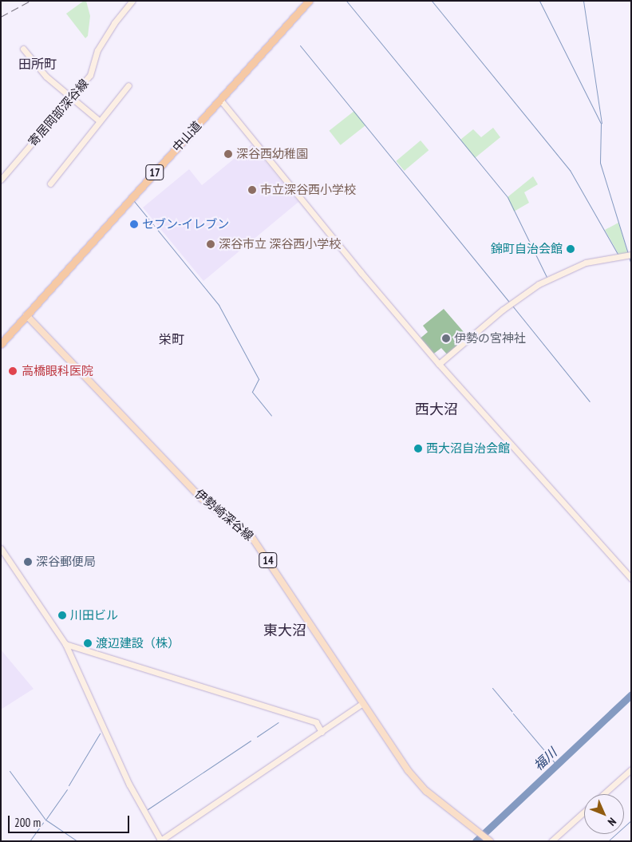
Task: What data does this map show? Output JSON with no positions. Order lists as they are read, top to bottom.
{
  "streets": {
    "highway": ["中山道", "17"],
    "main road": ["伊勢崎深谷線", "14"],
    "street": ["寄居岡部深谷線"]
  },
  "crossings": [
    ["中山道", "伊勢崎深谷線"]
  ],
  "districts": [
    "田所町",
    "栄町",
    "西大沼",
    "東大沼"
  ],
  "water": ["福川"],
  "places": [
    "深谷西幼稚園",
    "市立深谷西小学校",
    "セブン-イレブン",
    "深谷市立 深谷西小学校",
    "錦町自治会館",
    "伊勢の宮神社",
    "高橋眼科医院",
    "西大沼自治会館",
    "深谷郵便局",
    "川田ビル",
    "渡辺建設（株）"
  ],
  "scale_bar": "200 m",
  "north": "bottom right"
}
